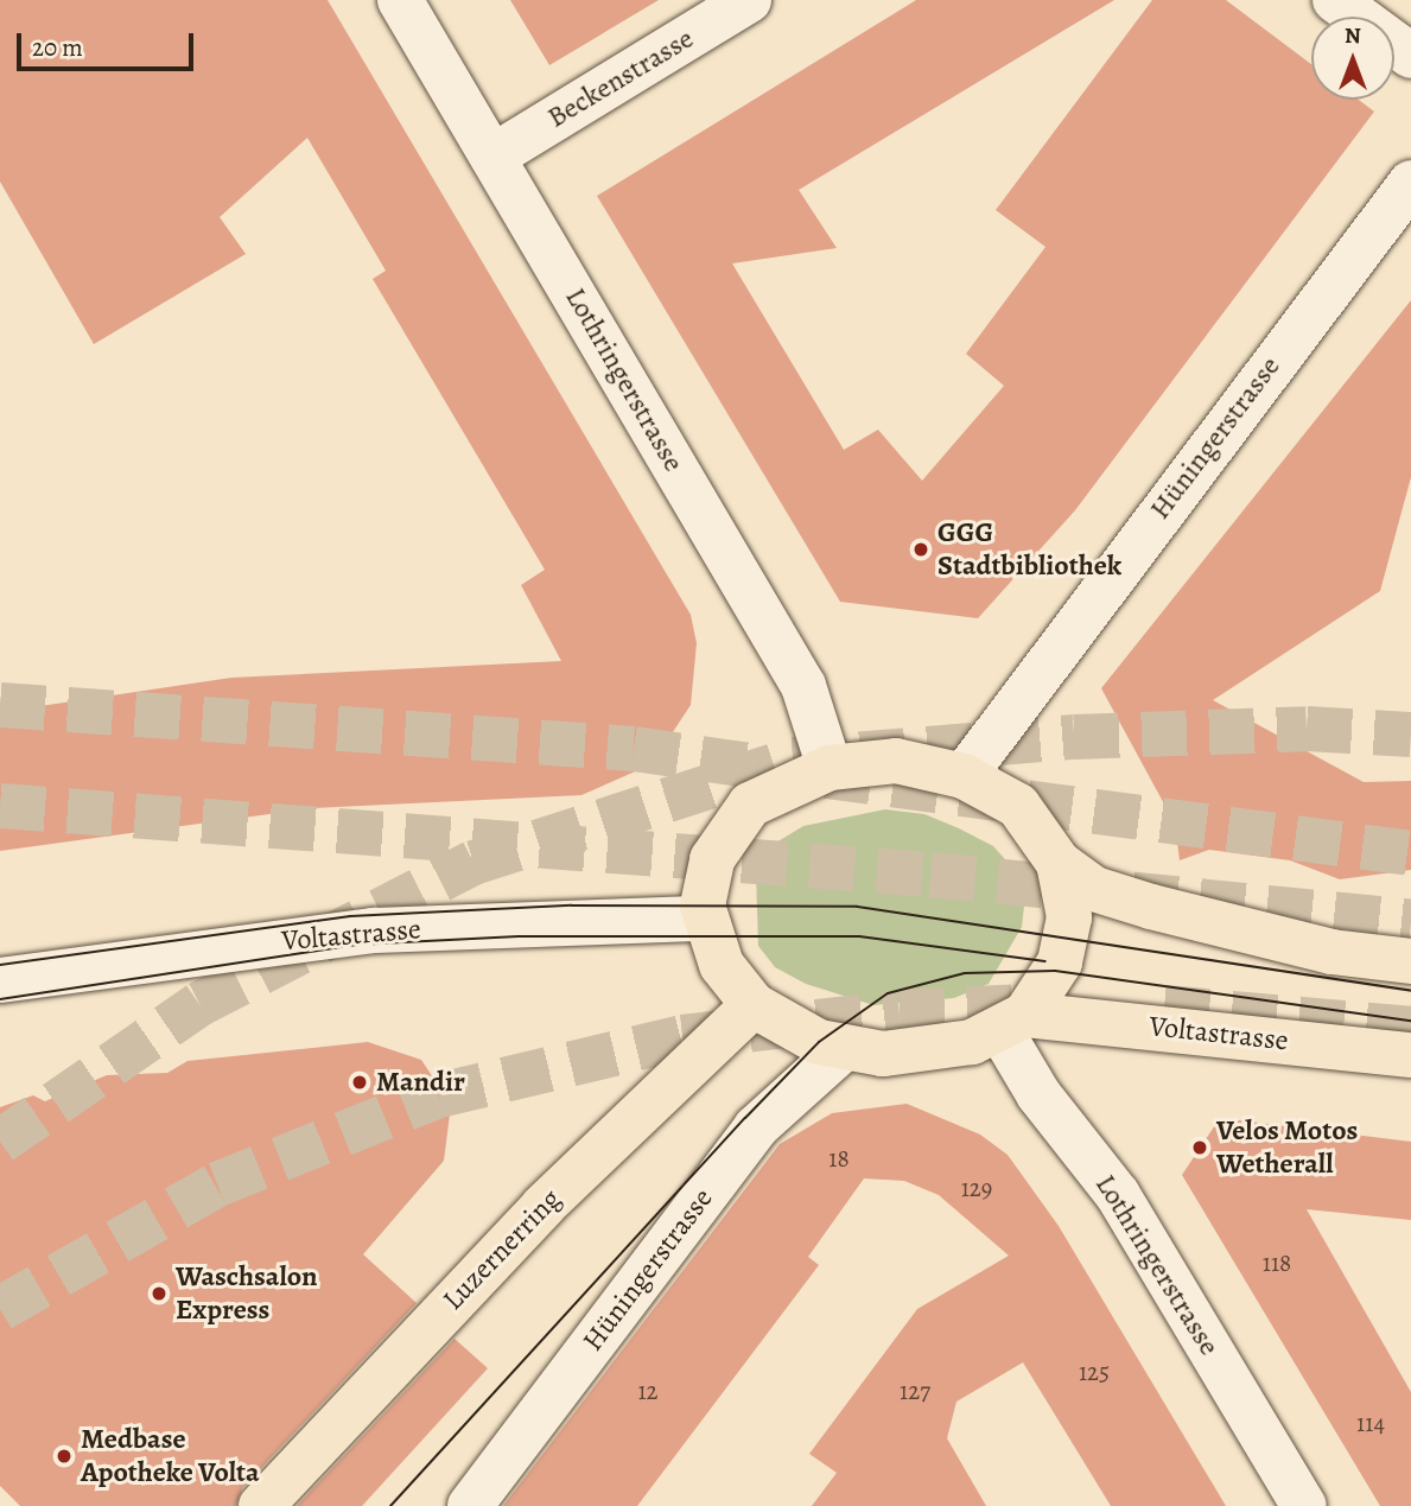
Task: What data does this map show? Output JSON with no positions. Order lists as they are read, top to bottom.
{
  "streets": {
    "main road": ["Voltastrasse", "Luzernerring"],
    "street": ["Beckenstrasse", "Lothringerstrasse", "Hüningerstrasse"]
  },
  "crossings": [
    ["Beckenstrasse", "Lothringerstrasse"],
    ["Lothringerstrasse", "Voltastrasse"]
  ],
  "places": [
    "GGG Stadtbibliothek",
    "Mandir",
    "Velos Motos Wetherall",
    "Waschsalon Express",
    "Medbase Apotheke Volta"
  ],
  "house_numbers": [
    "18",
    "129",
    "118",
    "125",
    "12",
    "127",
    "114"
  ],
  "scale_bar": "20 m",
  "north": "top"
}
